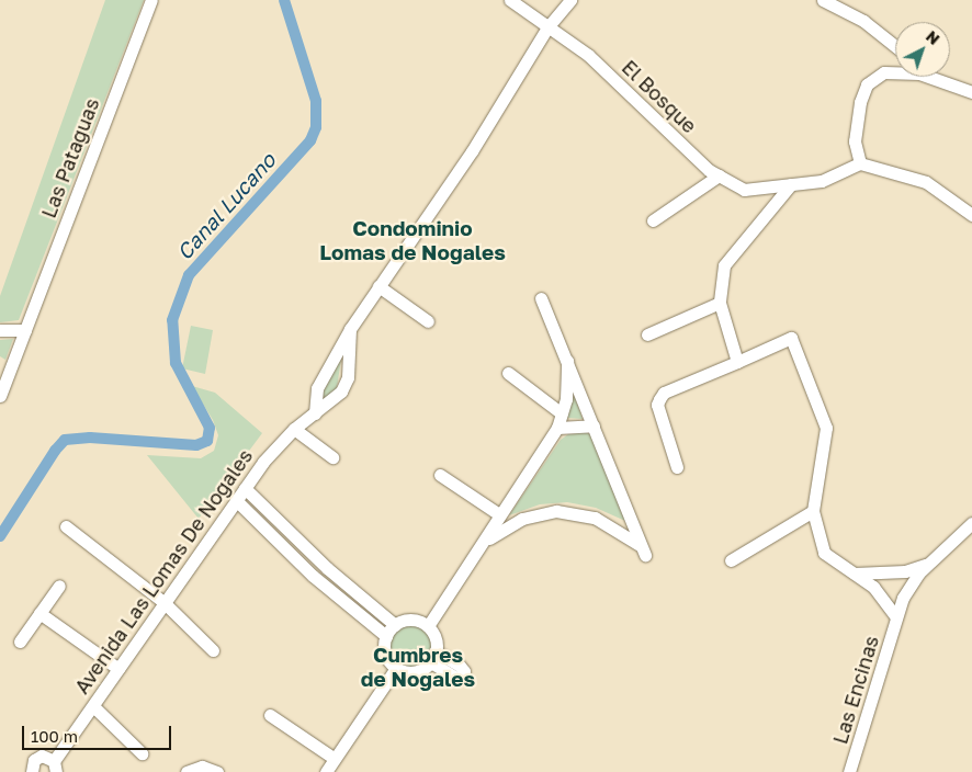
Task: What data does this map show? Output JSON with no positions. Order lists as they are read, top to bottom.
{
  "streets": {
    "street": [
      "El Bosque",
      "Las Pataguas",
      "Avenida Las Lomas De Nogales",
      "Las Encinas"
    ]
  },
  "districts": ["Condominio Lomas de Nogales", "Cumbres de Nogales"],
  "water": ["Canal Lucano"],
  "scale_bar": "100 m",
  "north": "top right"
}
